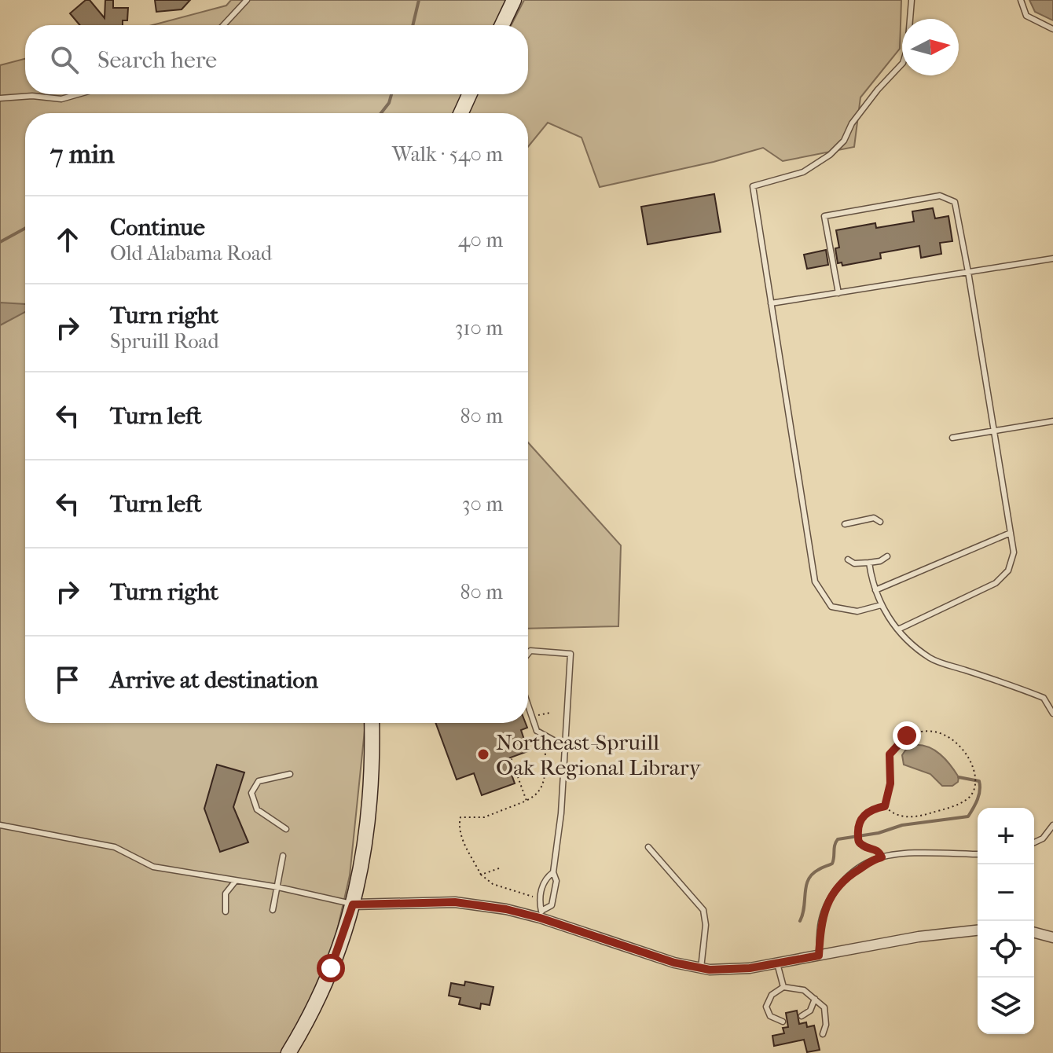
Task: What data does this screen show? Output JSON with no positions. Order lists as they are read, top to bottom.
{
  "places": ["Northeast-Spruill Oak Regional Library"],
  "north": "right",
  "page": {
    "search": "Search here",
    "heading": ["7 min", "Walk · 540 m"],
    "list": [
      ["Continue", "Old Alabama Road", "40 m"],
      ["Turn right", "Spruill Road", "310 m"],
      ["Turn left", "80 m"],
      ["Turn left", "30 m"],
      ["Turn right", "80 m"],
      "Arrive at destination"
    ],
    "map_buttons": ["+", "−"]
  }
}
